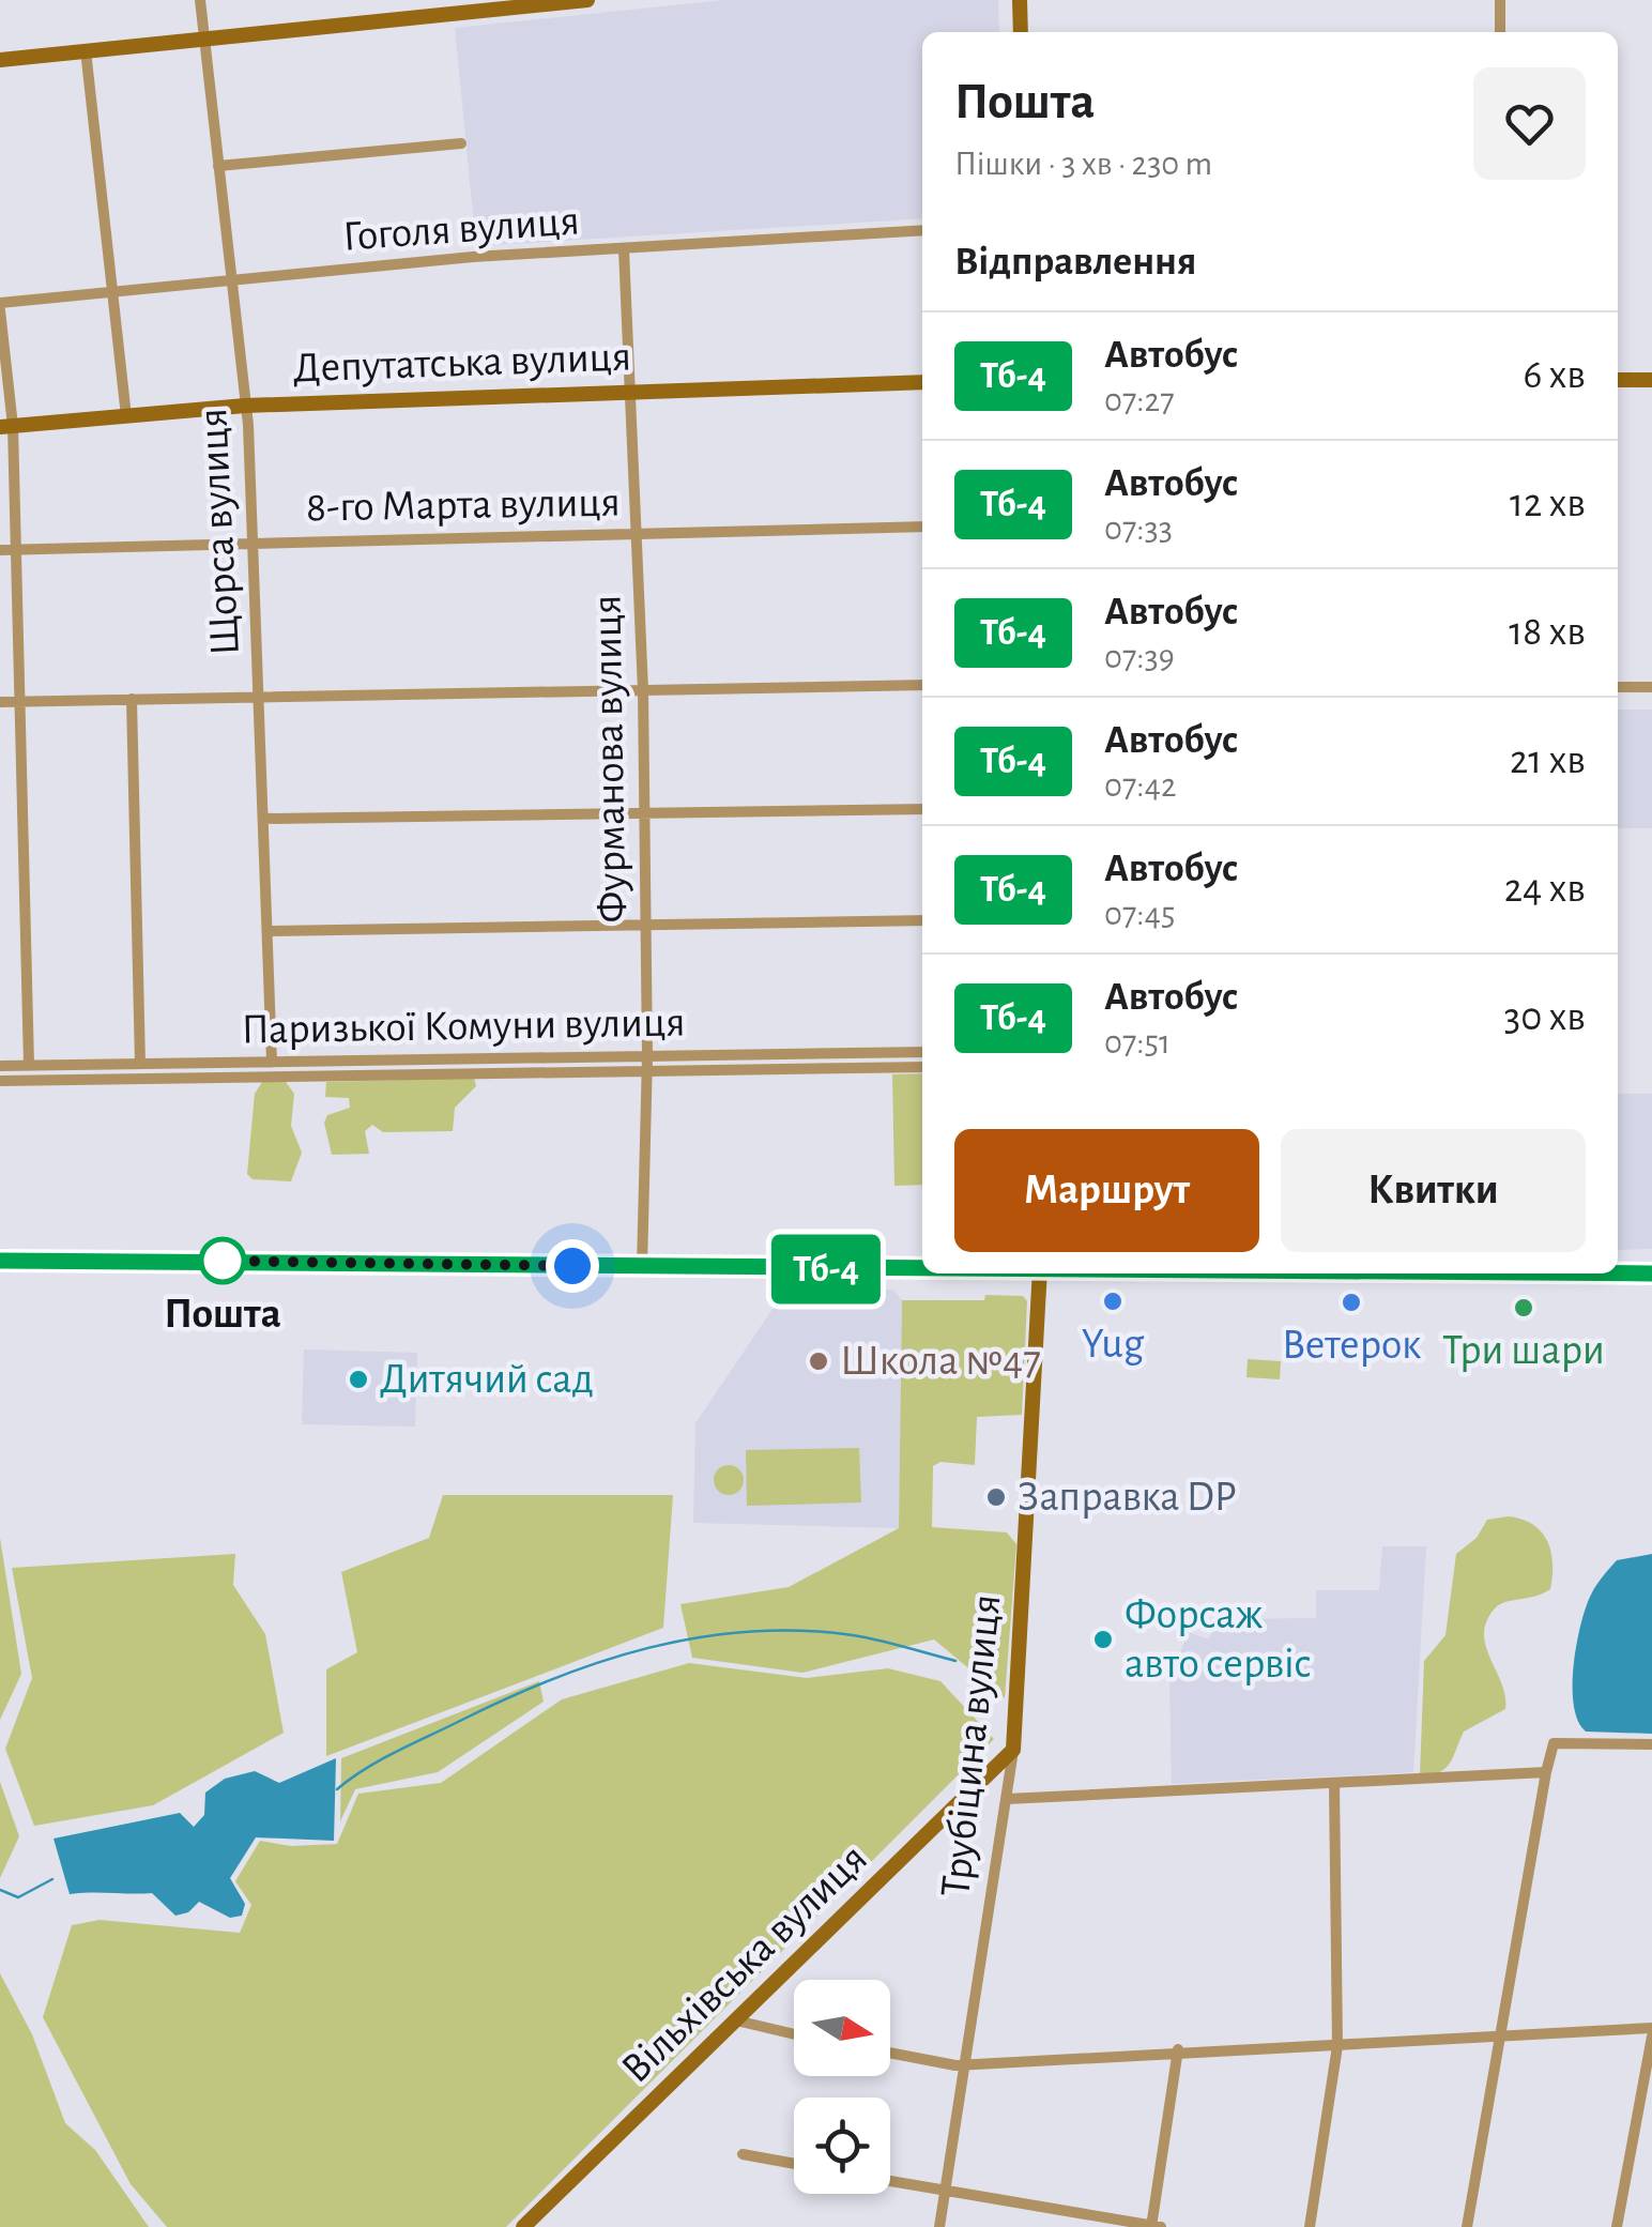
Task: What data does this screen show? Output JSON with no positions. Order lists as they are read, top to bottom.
{
  "streets": {
    "street": [
      "Гоголя вулиця",
      "Депутатська вулиця",
      "8-го Марта вулиця",
      "Щорса вулиця",
      "Фурманова вулиця",
      "Паризької Комуни вулиця",
      "Трубіцина вулиця",
      "Вільхівська вулиця"
    ]
  },
  "crossings": [
    ["Гоголя вулиця", "Щорса вулиця"],
    ["Гоголя вулиця", "Фурманова вулиця"],
    ["Депутатська вулиця", "Щорса вулиця"],
    ["Депутатська вулиця", "Фурманова вулиця"],
    ["8-го Марта вулиця", "Щорса вулиця"],
    ["8-го Марта вулиця", "Фурманова вулиця"],
    ["Щорса вулиця", "Паризької Комуни вулиця"],
    ["Фурманова вулиця", "Паризької Комуни вулиця"],
    ["Трубіцина вулиця", "Вільхівська вулиця"]
  ],
  "places": [
    "Пошта",
    "Yug",
    "Ветерок",
    "Три шари",
    "Школа №47",
    "Дитячий сад",
    "Заправка DP",
    "Форсаж авто сервіс"
  ],
  "lines": ["bus line Тб-4"],
  "north": "right",
  "page": {
    "on_map": "Тб-4",
    "heading": [
      ["Пошта", "Пішки · 3 хв · 230 m"],
      "Відправлення"
    ],
    "list": [
      {
        "mark": "Тб-4",
        "name": "Автобус",
        "note": "07:27",
        "value": "6 хв"
      },
      {
        "mark": "Тб-4",
        "name": "Автобус",
        "note": "07:33",
        "value": "12 хв"
      },
      {
        "mark": "Тб-4",
        "name": "Автобус",
        "note": "07:39",
        "value": "18 хв"
      },
      {
        "mark": "Тб-4",
        "name": "Автобус",
        "note": "07:42",
        "value": "21 хв"
      },
      {
        "mark": "Тб-4",
        "name": "Автобус",
        "note": "07:45",
        "value": "24 хв"
      },
      {
        "mark": "Тб-4",
        "name": "Автобус",
        "note": "07:51",
        "value": "30 хв"
      }
    ],
    "buttons": ["Маршрут", "Квитки"]
  }
}
